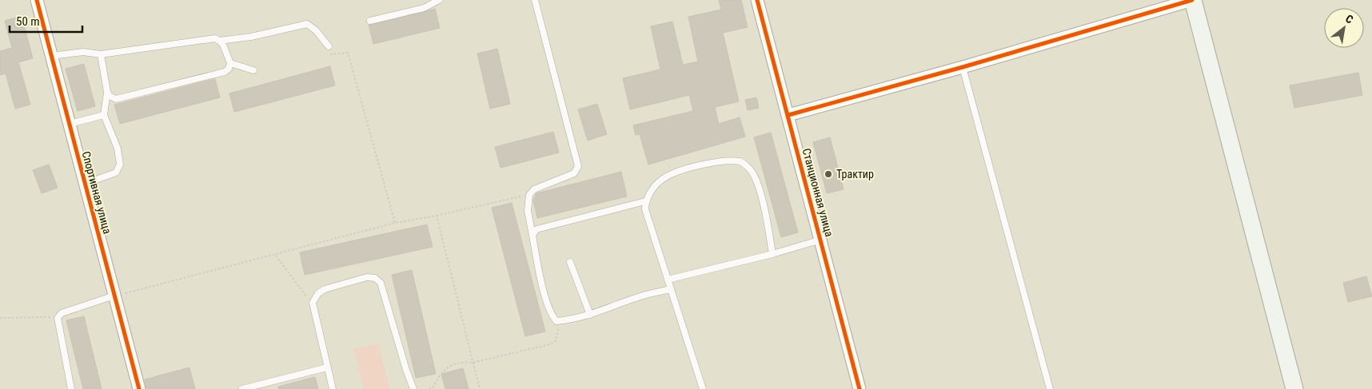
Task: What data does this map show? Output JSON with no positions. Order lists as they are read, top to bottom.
{
  "streets": {
    "street": ["Спортивная улица", "Станционная улица"]
  },
  "places": ["Трактир"],
  "scale_bar": "50 m",
  "north": "top right"
}
